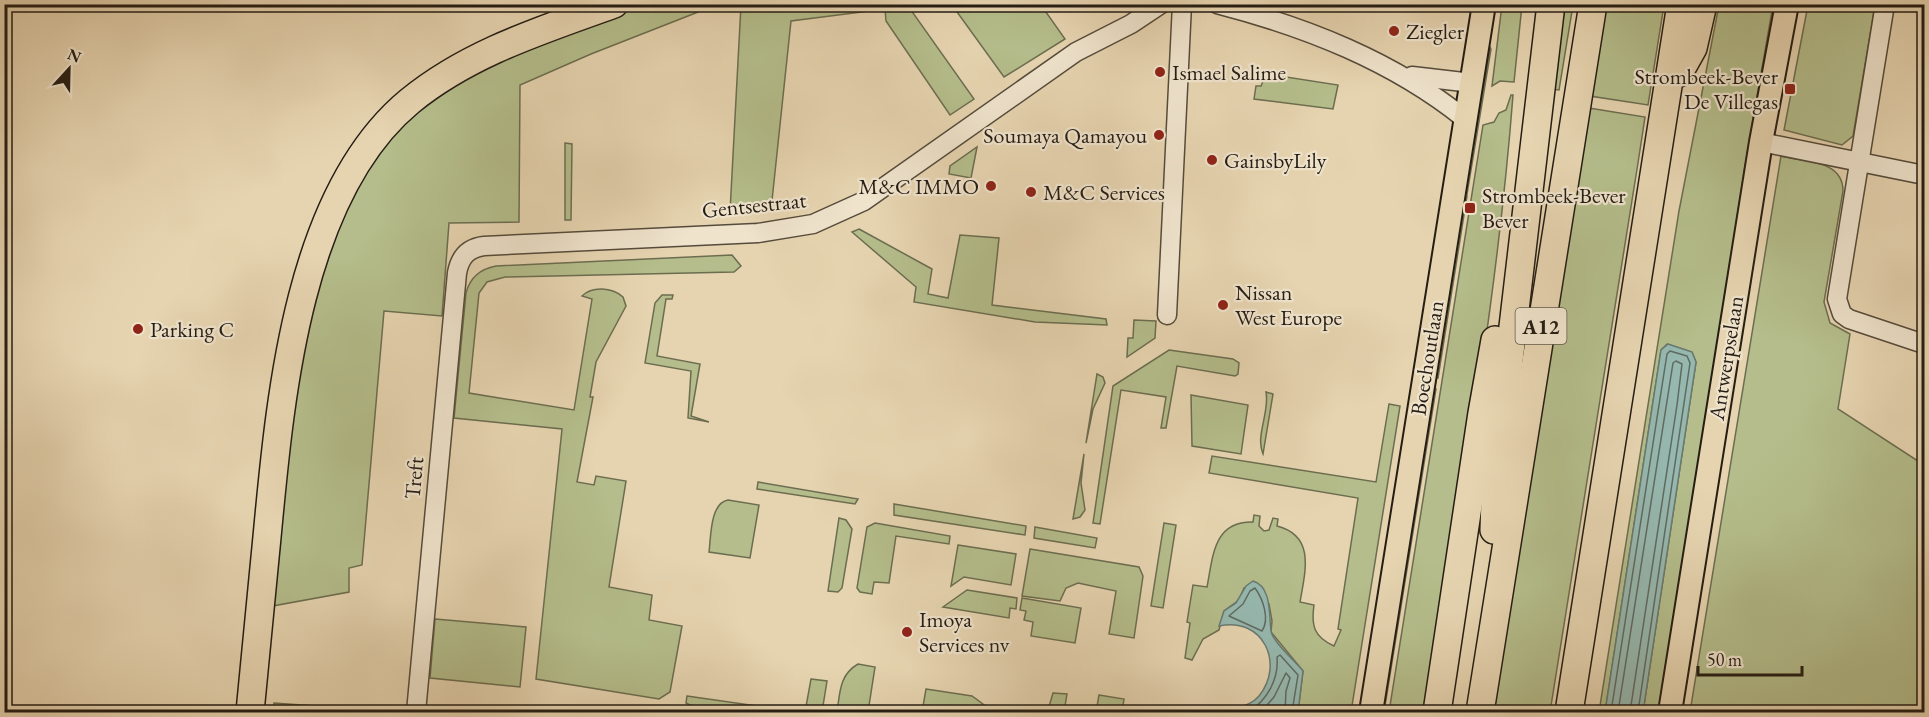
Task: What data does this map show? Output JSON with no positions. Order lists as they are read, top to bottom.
{
  "streets": {
    "highway": ["A12"],
    "main road": ["Boechoutlaan", "Antwerpselaan"],
    "street": ["Gentsestraat", "Treft"]
  },
  "crossings": [
    ["Gentsestraat", "Treft"]
  ],
  "places": {
    "other": [
      "Ziegler",
      "Ismael Salime",
      "Soumaya Qamayou",
      "GainsbyLily",
      "M&C IMMO",
      "M&C Services",
      "Nissan West Europe",
      "Parking C",
      "Imoya Services nv"
    ],
    "transit": ["Strombeek-Bever De Villegas", "Strombeek-Bever Bever"]
  },
  "scale_bar": "50 m",
  "north": "top"
}
